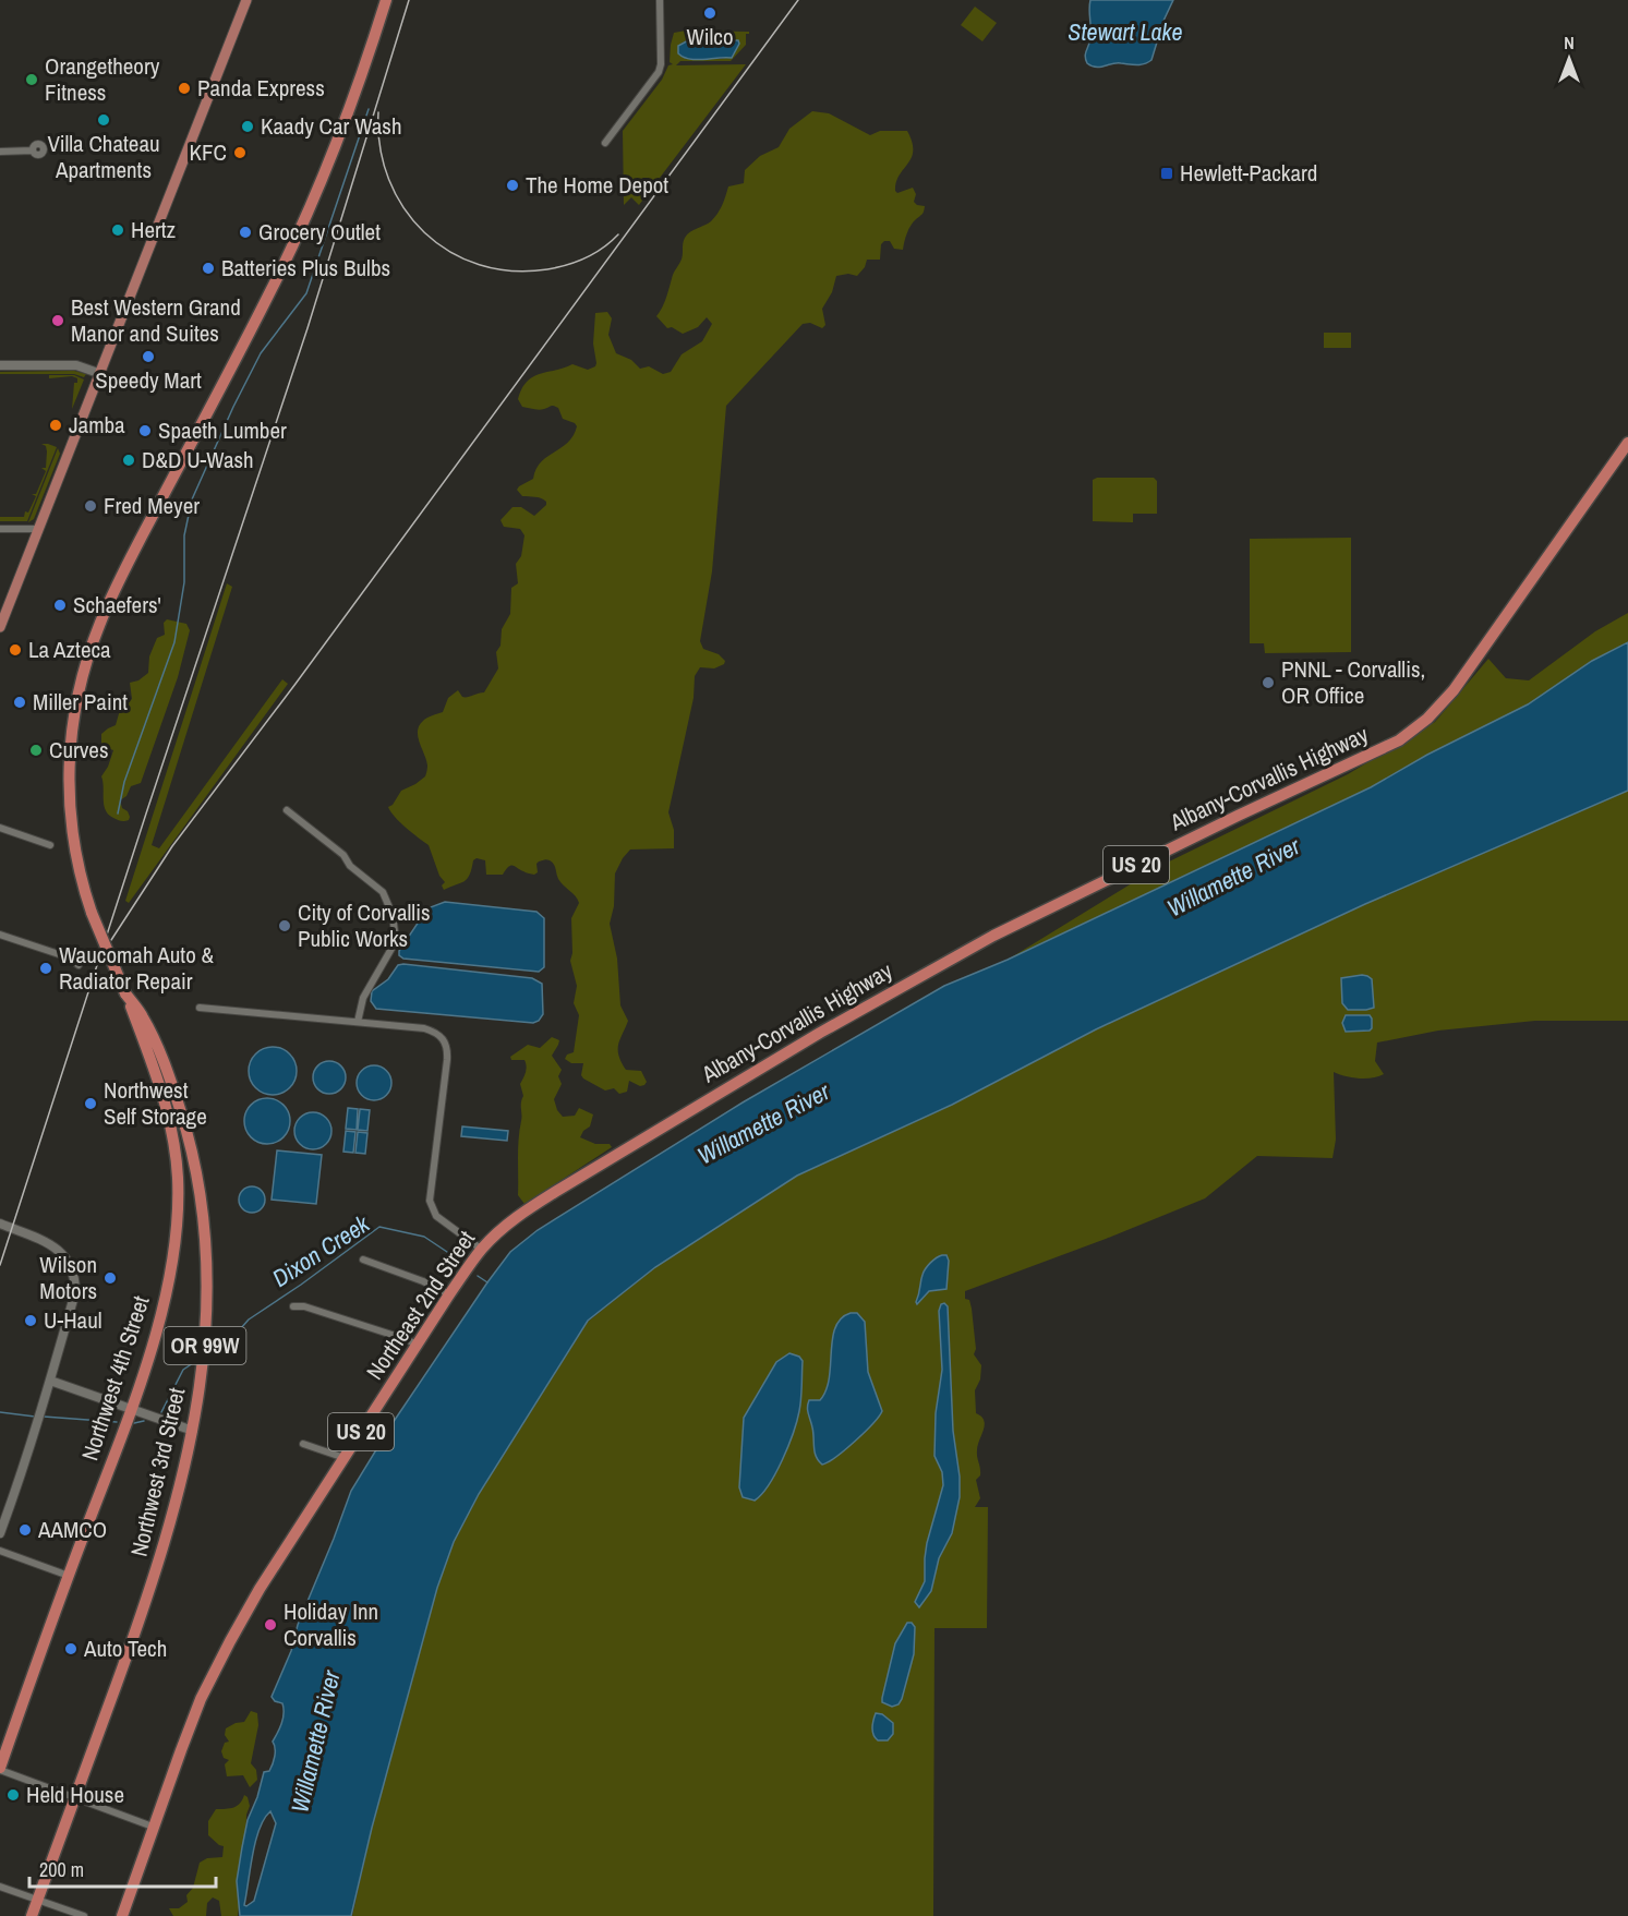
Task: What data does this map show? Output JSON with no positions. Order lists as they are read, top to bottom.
{
  "streets": {
    "highway": [
      "Albany-Corvallis Highway",
      "US 20",
      "Northeast 2nd Street",
      "OR 99W",
      "Northwest 4th Street",
      "Northwest 3rd Street"
    ]
  },
  "crossings": [
    ["Albany-Corvallis Highway", "Northeast 2nd Street"],
    ["US 20", "Northeast 2nd Street"],
    ["OR 99W", "Northwest 4th Street"],
    ["OR 99W", "Northwest 3rd Street"],
    ["Northwest 4th Street", "Northwest 3rd Street"]
  ],
  "water": ["Stewart Lake", "Willamette River", "Dixon Creek"],
  "places": {
    "other": [
      "Wilco",
      "Orangetheory Fitness",
      "Panda Express",
      "Villa Chateau Apartments",
      "Kaady Car Wash",
      "KFC",
      "The Home Depot",
      "Hertz",
      "Grocery Outlet",
      "Batteries Plus Bulbs",
      "Best Western Grand Manor and Suites",
      "Speedy Mart",
      "Jamba",
      "Spaeth Lumber",
      "D&D U-Wash",
      "Fred Meyer",
      "Schaefers'",
      "La Azteca",
      "PNNL - Corvallis, OR Office",
      "Miller Paint",
      "Curves",
      "City of Corvallis Public Works",
      "Waucomah Auto & Radiator Repair",
      "Northwest Self Storage",
      "Wilson Motors",
      "U-Haul",
      "AAMCO",
      "Holiday Inn Corvallis",
      "Auto Tech",
      "Held House"
    ],
    "transit": ["Hewlett-Packard"]
  },
  "scale_bar": "200 m",
  "north": "top"
}
